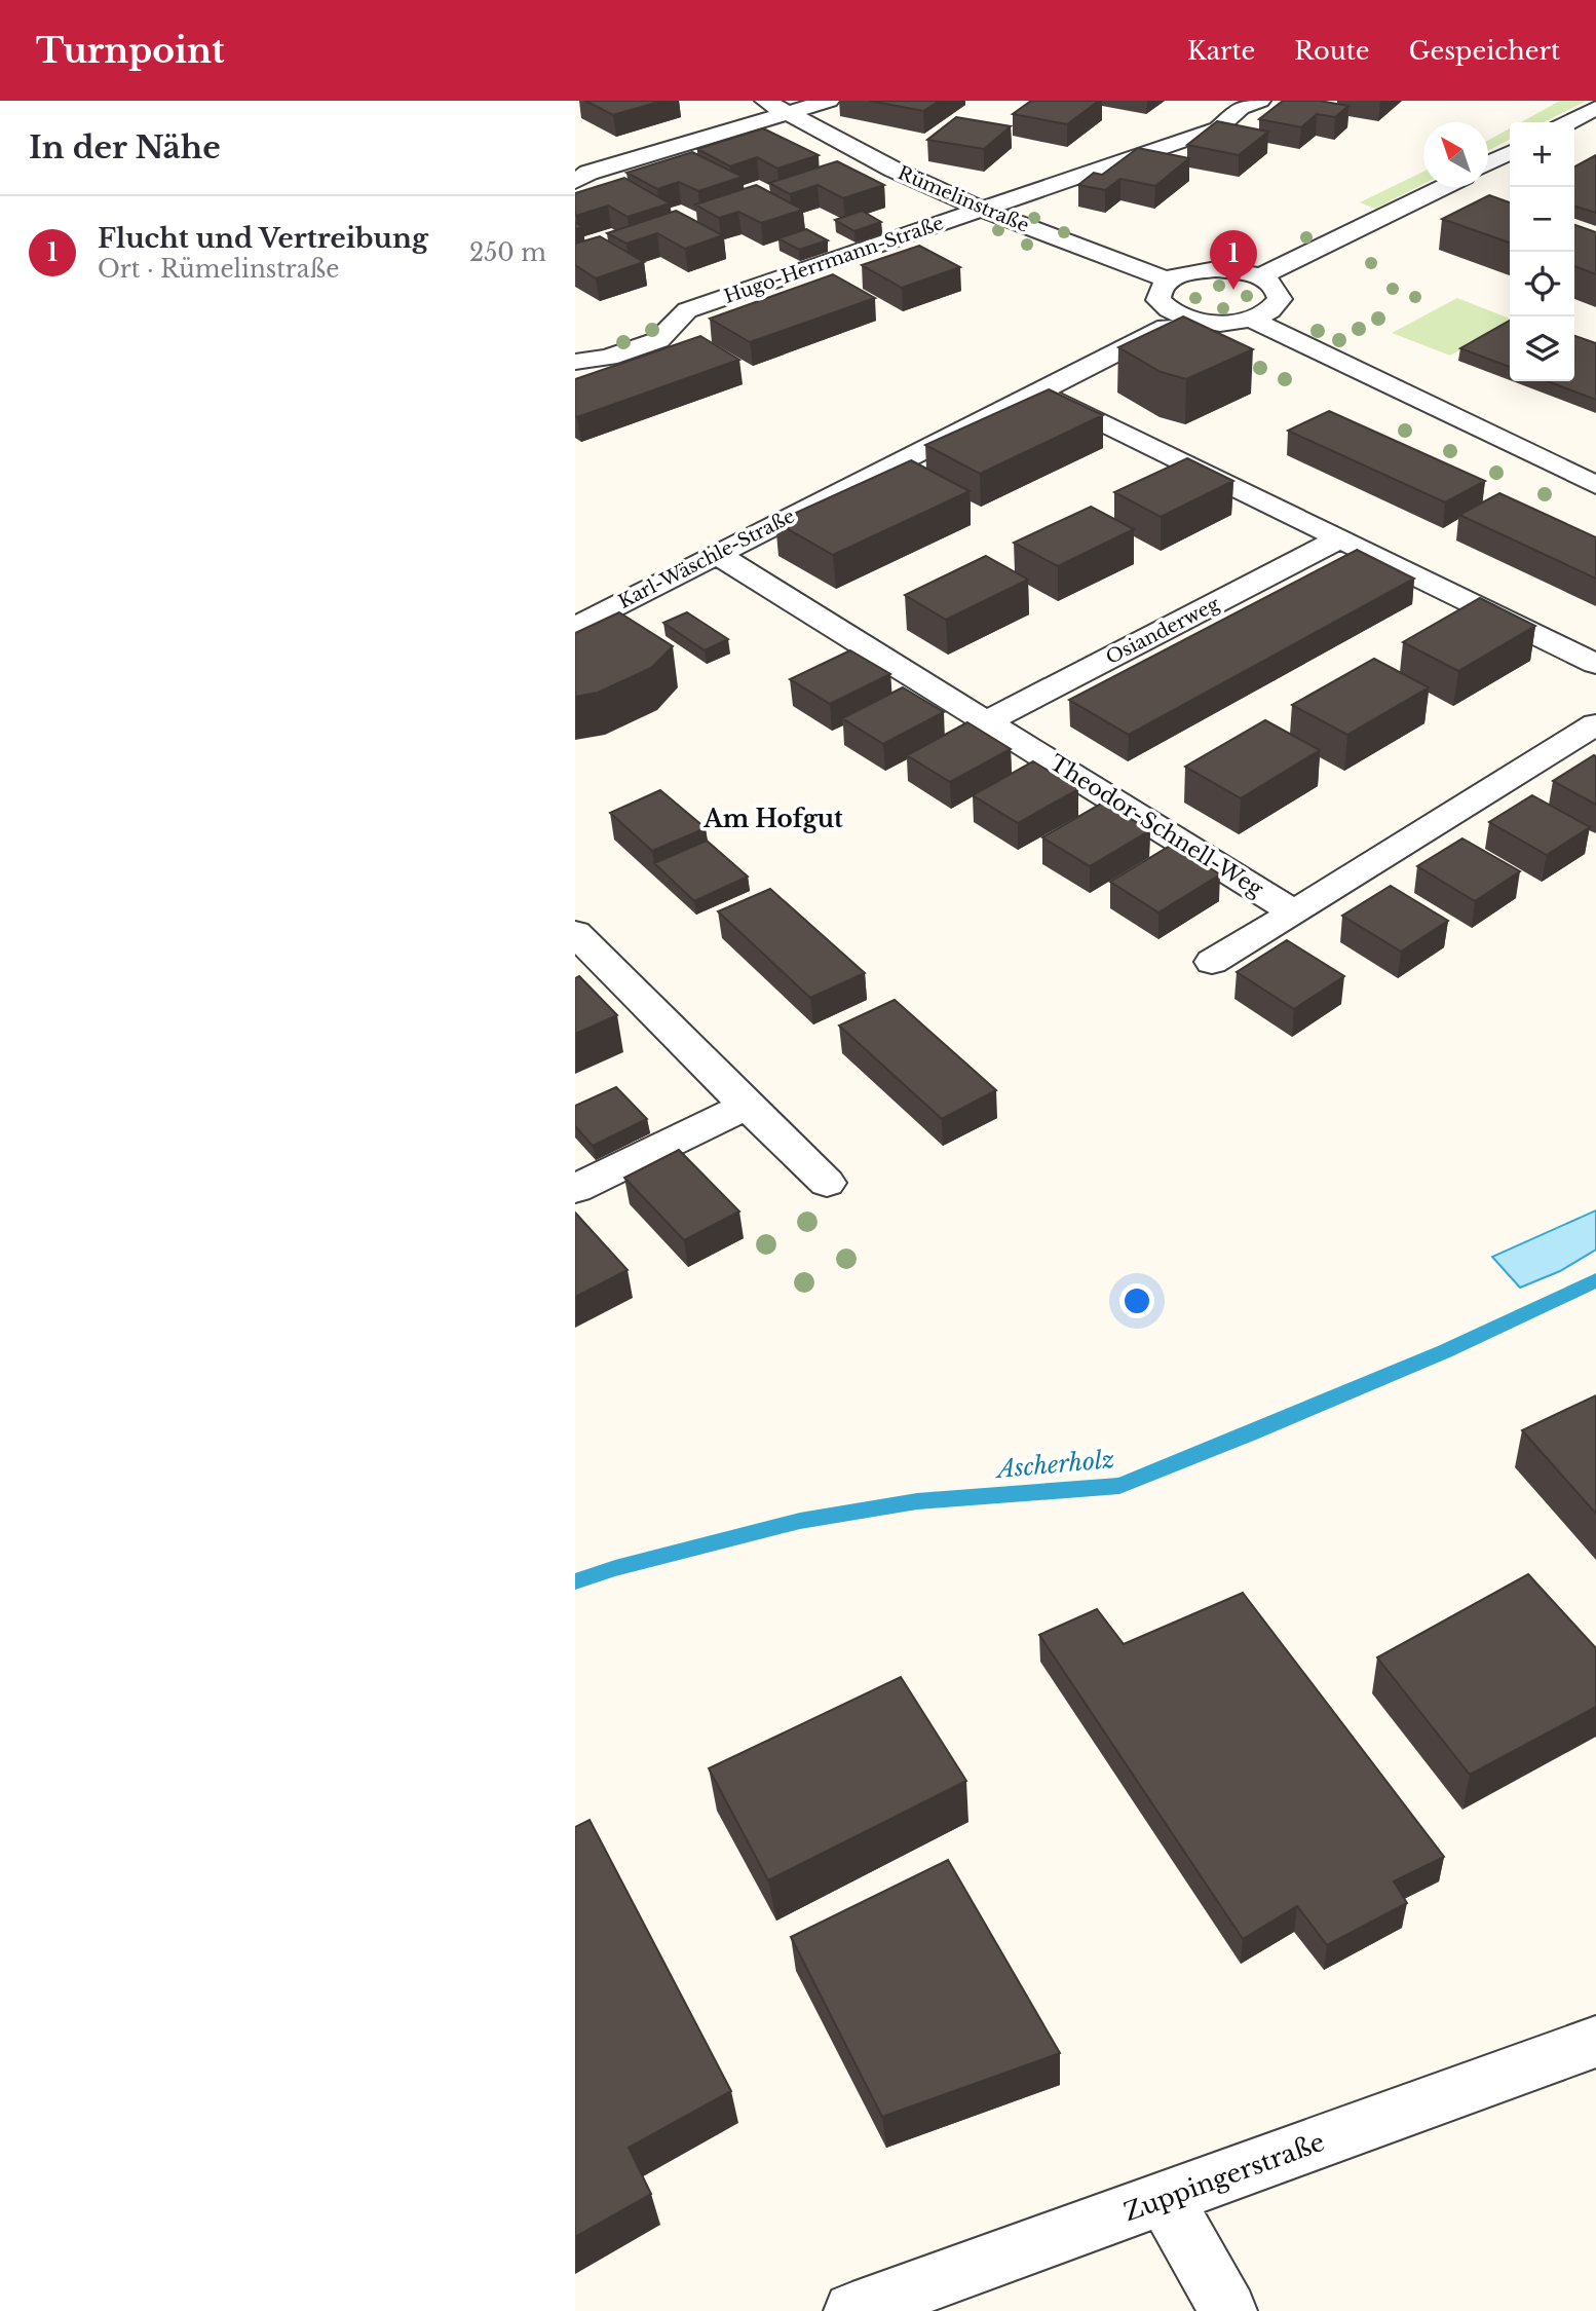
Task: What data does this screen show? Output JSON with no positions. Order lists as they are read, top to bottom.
{
  "streets": {
    "street": [
      "Rümelinstraße",
      "Hugo-Herrmann-Straße",
      "Karl-Wäschle-Straße",
      "Osianderweg",
      "Theodor-Schnell-Weg",
      "Zuppingerstraße"
    ]
  },
  "crossings": [
    ["Rümelinstraße", "Hugo-Herrmann-Straße"],
    ["Karl-Wäschle-Straße", "Theodor-Schnell-Weg"],
    ["Osianderweg", "Theodor-Schnell-Weg"]
  ],
  "districts": ["Am Hofgut"],
  "water": ["Ascherholz"],
  "north": "top left",
  "page": {
    "header": "Turnpoint",
    "nav": ["Karte", "Route", "Gespeichert"],
    "heading": "In der Nähe",
    "map_buttons": ["+", "−"],
    "list": [
      {
        "mark": "1",
        "name": "Flucht und Vertreibung",
        "note": "Ort · Rümelinstraße",
        "value": "250 m"
      }
    ],
    "pins": "1"
  }
}
